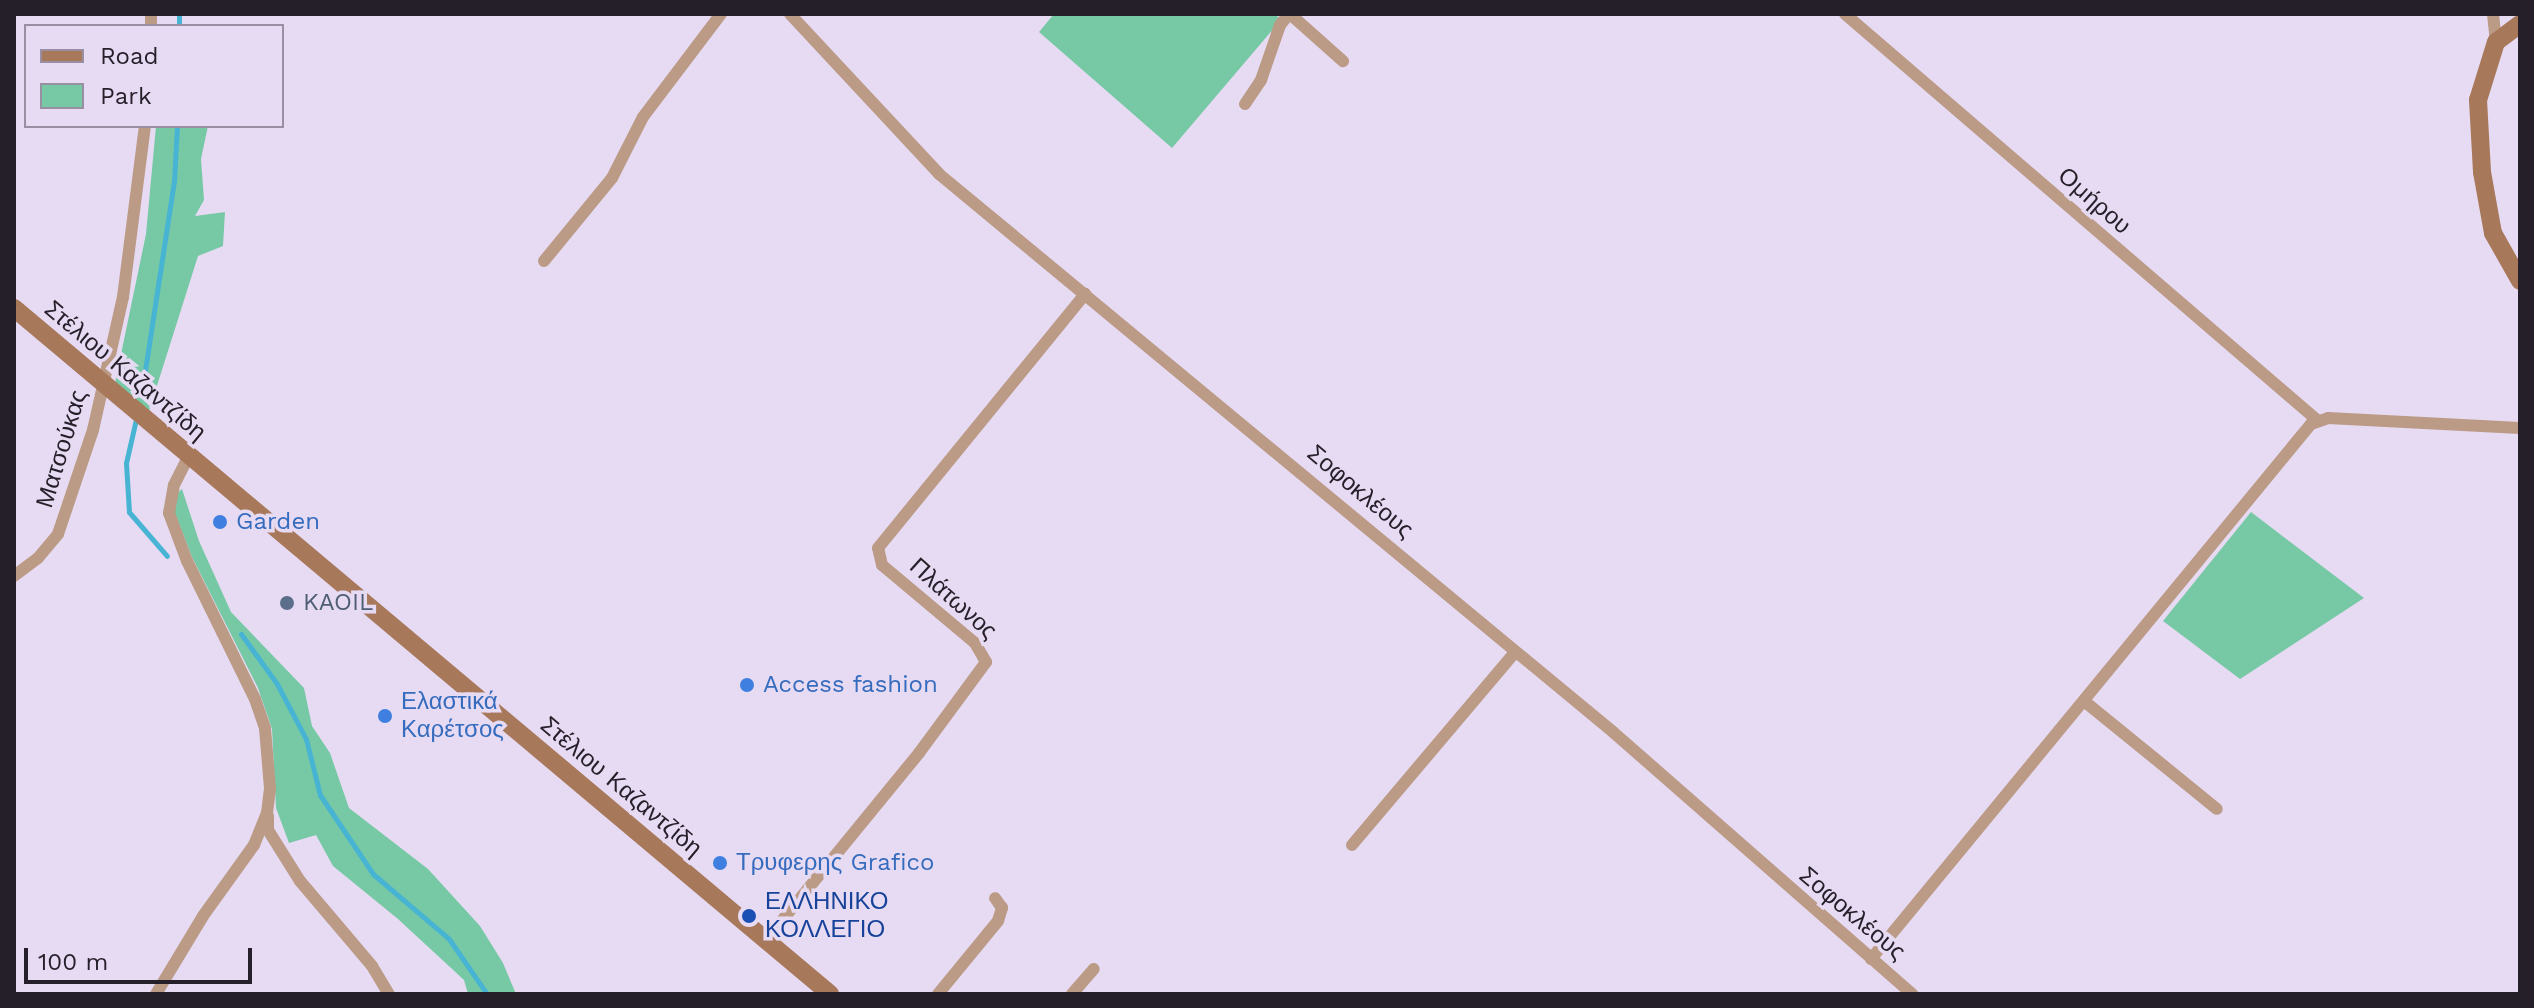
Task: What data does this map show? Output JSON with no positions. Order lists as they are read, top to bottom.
{
  "streets": {
    "main road": ["Στέλιου Καζαντζίδη"],
    "street": [
      "Ομήρου",
      "Ματσούκας",
      "Σοφοκλέους",
      "Πλάτωνος"
    ]
  },
  "crossings": [
    ["Στέλιου Καζαντζίδη", "Ματσούκας"],
    ["Στέλιου Καζαντζίδη", "Πλάτωνος"],
    ["Σοφοκλέους", "Πλάτωνος"]
  ],
  "places": [
    "Garden",
    "KAOIL",
    "Access fashion",
    "Ελαστικά Καρέτσος",
    "Τρυφερης Grafico",
    "ΕΛΛΗΝΙΚΟ ΚΟΛΛΕΓΙΟ"
  ],
  "legend": ["Road", "Park"],
  "scale_bar": "100 m"
}
